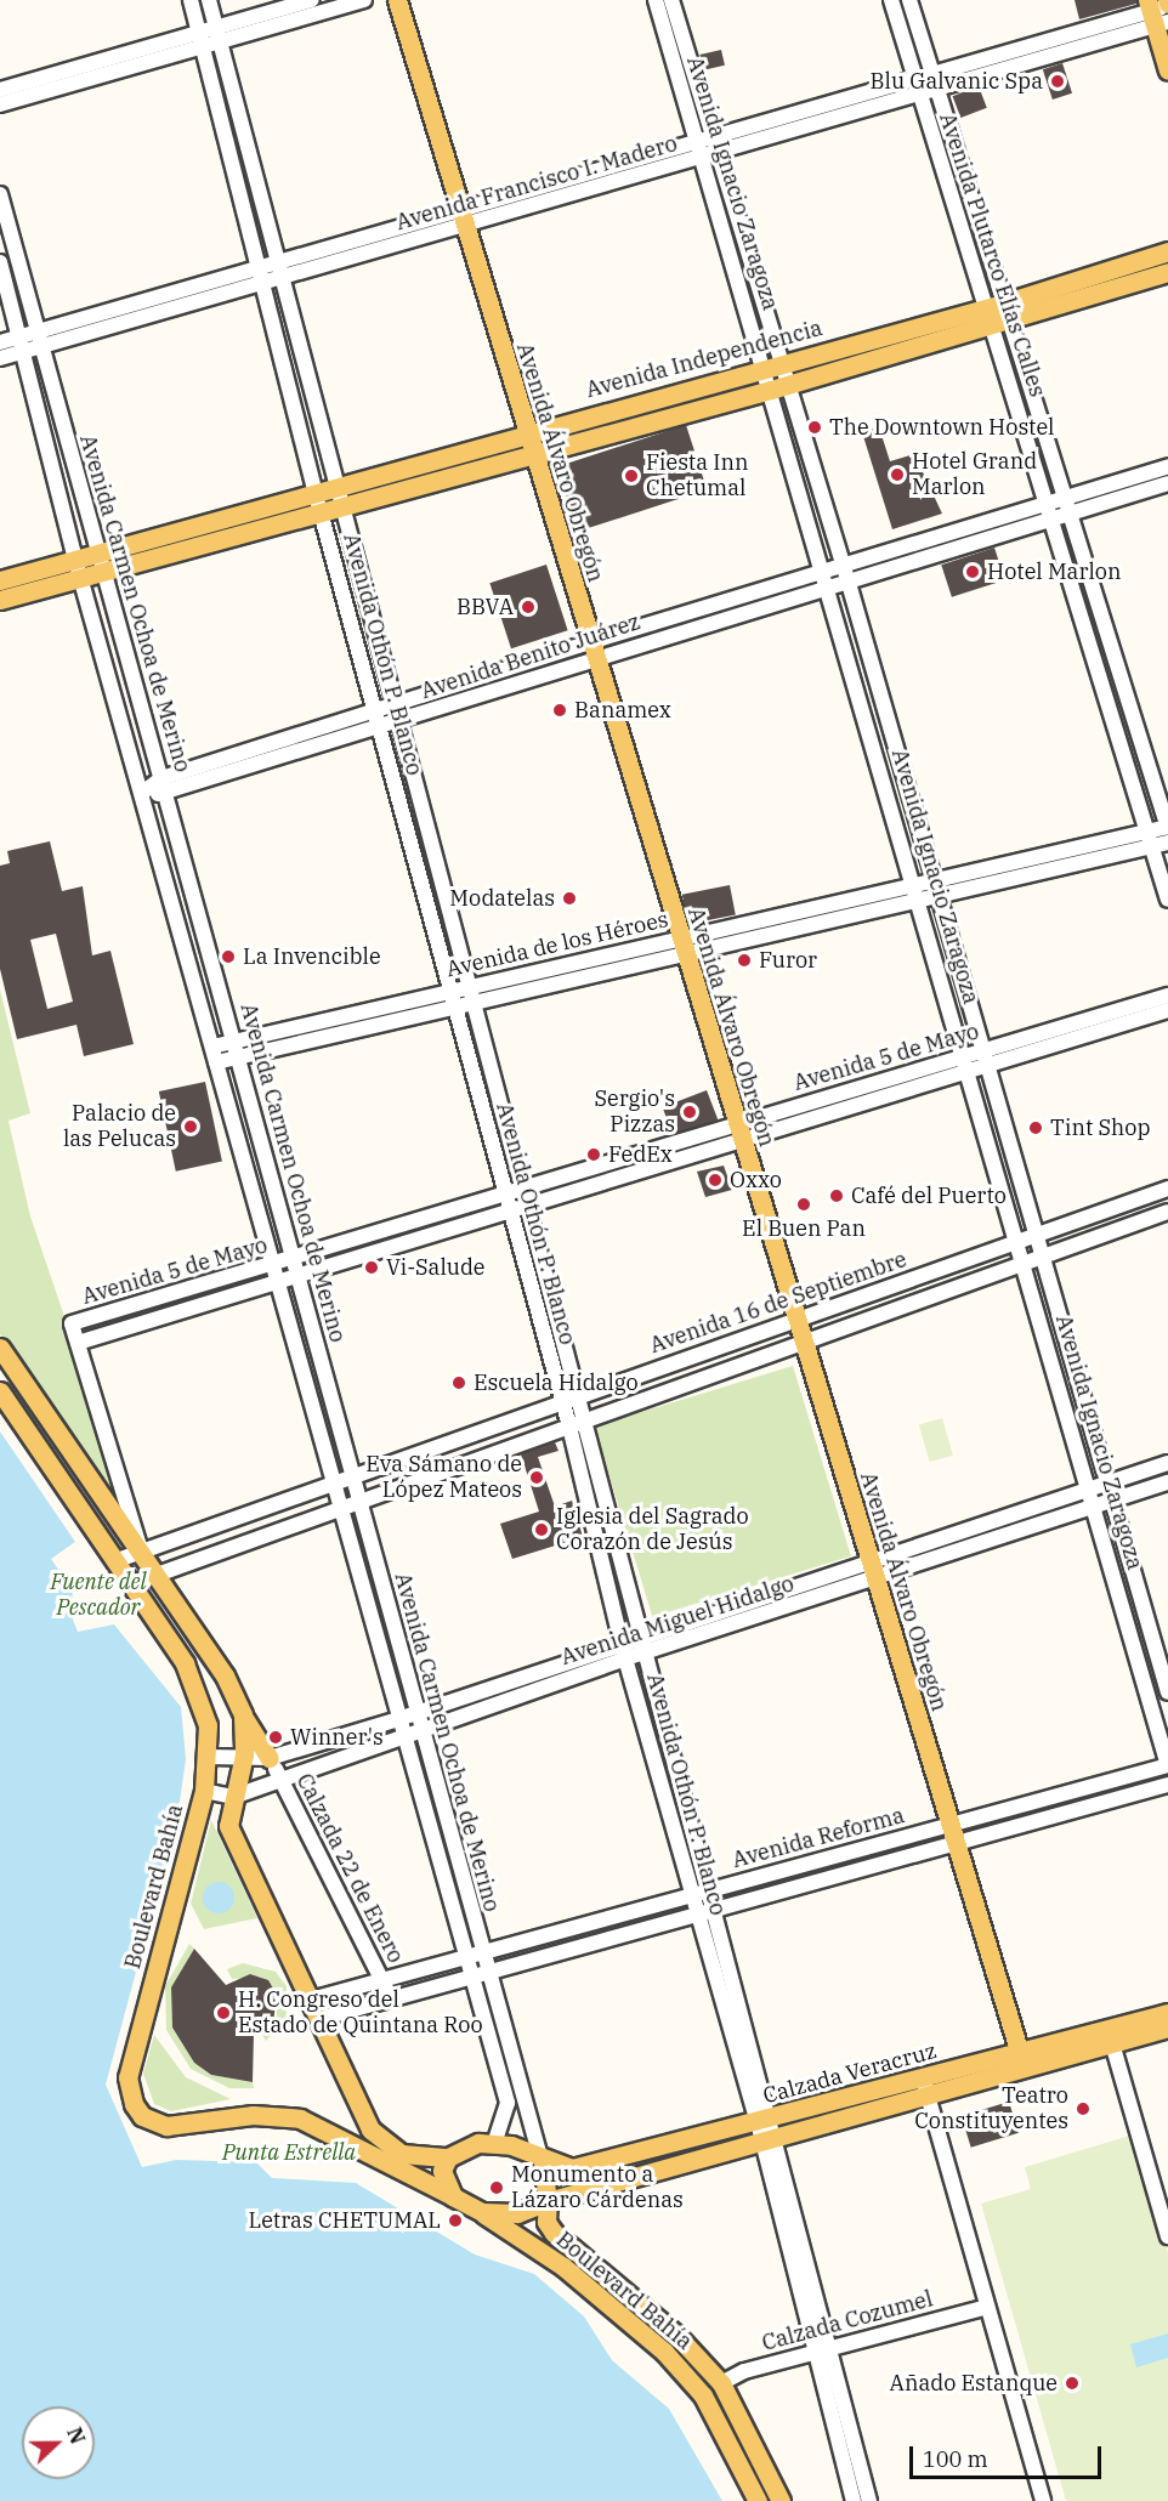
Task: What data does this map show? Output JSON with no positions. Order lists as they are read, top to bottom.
{
  "streets": {
    "main road": [
      "Avenida Independencia",
      "Avenida Álvaro Obregón",
      "Boulevard Bahía",
      "Calzada Veracruz"
    ],
    "street": [
      "Avenida Francisco I. Madero",
      "Avenida Ignacio Zaragoza",
      "Avenida Plutarco Elías Calles",
      "Avenida Carmen Ochoa de Merino",
      "Avenida Othón P. Blanco",
      "Avenida Benito Juárez",
      "Avenida de los Héroes",
      "Avenida 5 de Mayo",
      "Avenida 16 de Septiembre",
      "Avenida Miguel Hidalgo",
      "Avenida Reforma",
      "Calzada 22 de Enero",
      "Calzada Cozumel"
    ]
  },
  "crossings": [
    ["Avenida Francisco I. Madero", "Avenida Ignacio Zaragoza"],
    ["Avenida Francisco I. Madero", "Avenida Plutarco Elías Calles"],
    ["Avenida Francisco I. Madero", "Avenida Álvaro Obregón"],
    ["Avenida Francisco I. Madero", "Avenida Carmen Ochoa de Merino"],
    ["Avenida Francisco I. Madero", "Avenida Othón P. Blanco"],
    ["Avenida Ignacio Zaragoza", "Avenida Independencia"],
    ["Avenida Ignacio Zaragoza", "Avenida Benito Juárez"],
    ["Avenida Ignacio Zaragoza", "Avenida de los Héroes"],
    ["Avenida Ignacio Zaragoza", "Avenida 5 de Mayo"],
    ["Avenida Ignacio Zaragoza", "Avenida 16 de Septiembre"],
    ["Avenida Ignacio Zaragoza", "Avenida Miguel Hidalgo"],
    ["Avenida Ignacio Zaragoza", "Avenida Reforma"],
    ["Avenida Plutarco Elías Calles", "Avenida Independencia"],
    ["Avenida Plutarco Elías Calles", "Avenida Benito Juárez"],
    ["Avenida Plutarco Elías Calles", "Avenida de los Héroes"],
    ["Avenida Independencia", "Avenida Álvaro Obregón"],
    ["Avenida Independencia", "Avenida Carmen Ochoa de Merino"],
    ["Avenida Independencia", "Avenida Othón P. Blanco"],
    ["Avenida Álvaro Obregón", "Avenida Benito Juárez"],
    ["Avenida Álvaro Obregón", "Avenida de los Héroes"],
    ["Avenida Álvaro Obregón", "Avenida 5 de Mayo"],
    ["Avenida Álvaro Obregón", "Avenida 16 de Septiembre"],
    ["Avenida Álvaro Obregón", "Avenida Miguel Hidalgo"],
    ["Avenida Álvaro Obregón", "Avenida Reforma"],
    ["Avenida Álvaro Obregón", "Calzada Veracruz"],
    ["Avenida Carmen Ochoa de Merino", "Avenida Benito Juárez"],
    ["Avenida Carmen Ochoa de Merino", "Avenida de los Héroes"],
    ["Avenida Carmen Ochoa de Merino", "Avenida 5 de Mayo"],
    ["Avenida Carmen Ochoa de Merino", "Avenida 16 de Septiembre"],
    ["Avenida Carmen Ochoa de Merino", "Avenida Miguel Hidalgo"],
    ["Avenida Carmen Ochoa de Merino", "Avenida Reforma"],
    ["Avenida Carmen Ochoa de Merino", "Boulevard Bahía"],
    ["Avenida Carmen Ochoa de Merino", "Calzada Veracruz"],
    ["Avenida Othón P. Blanco", "Avenida Benito Juárez"],
    ["Avenida Othón P. Blanco", "Avenida de los Héroes"],
    ["Avenida Othón P. Blanco", "Avenida 5 de Mayo"],
    ["Avenida Othón P. Blanco", "Avenida 16 de Septiembre"],
    ["Avenida Othón P. Blanco", "Avenida Miguel Hidalgo"],
    ["Avenida Othón P. Blanco", "Avenida Reforma"],
    ["Avenida Othón P. Blanco", "Calzada Veracruz"],
    ["Avenida Othón P. Blanco", "Calzada Cozumel"],
    ["Avenida 16 de Septiembre", "Boulevard Bahía"],
    ["Avenida Miguel Hidalgo", "Calzada 22 de Enero"],
    ["Avenida Miguel Hidalgo", "Boulevard Bahía"],
    ["Avenida Reforma", "Calzada 22 de Enero"],
    ["Boulevard Bahía", "Calzada Veracruz"],
    ["Boulevard Bahía", "Calzada Cozumel"]
  ],
  "parks": ["Fuente del Pescador", "Punta Estrella"],
  "places": [
    "Blu Galvanic Spa",
    "The Downtown Hostel",
    "Hotel Grand Marlon",
    "Fiesta Inn Chetumal",
    "Hotel Marlon",
    "BBVA",
    "Banamex",
    "Modatelas",
    "La Invencible",
    "Furor",
    "Sergio's Pizzas",
    "Palacio de las Pelucas",
    "Tint Shop",
    "FedEx",
    "Oxxo",
    "Café del Puerto",
    "El Buen Pan",
    "Vi-Salude",
    "Escuela Hidalgo",
    "Eva Sámano de López Mateos",
    "Iglesia del Sagrado Corazón de Jesús",
    "Winner's",
    "H. Congreso del Estado de Quintana Roo",
    "Teatro Constituyentes",
    "Monumento a Lázaro Cárdenas",
    "Letras CHETUMAL",
    "Añado Estanque"
  ],
  "scale_bar": "100 m",
  "north": "right"
}
